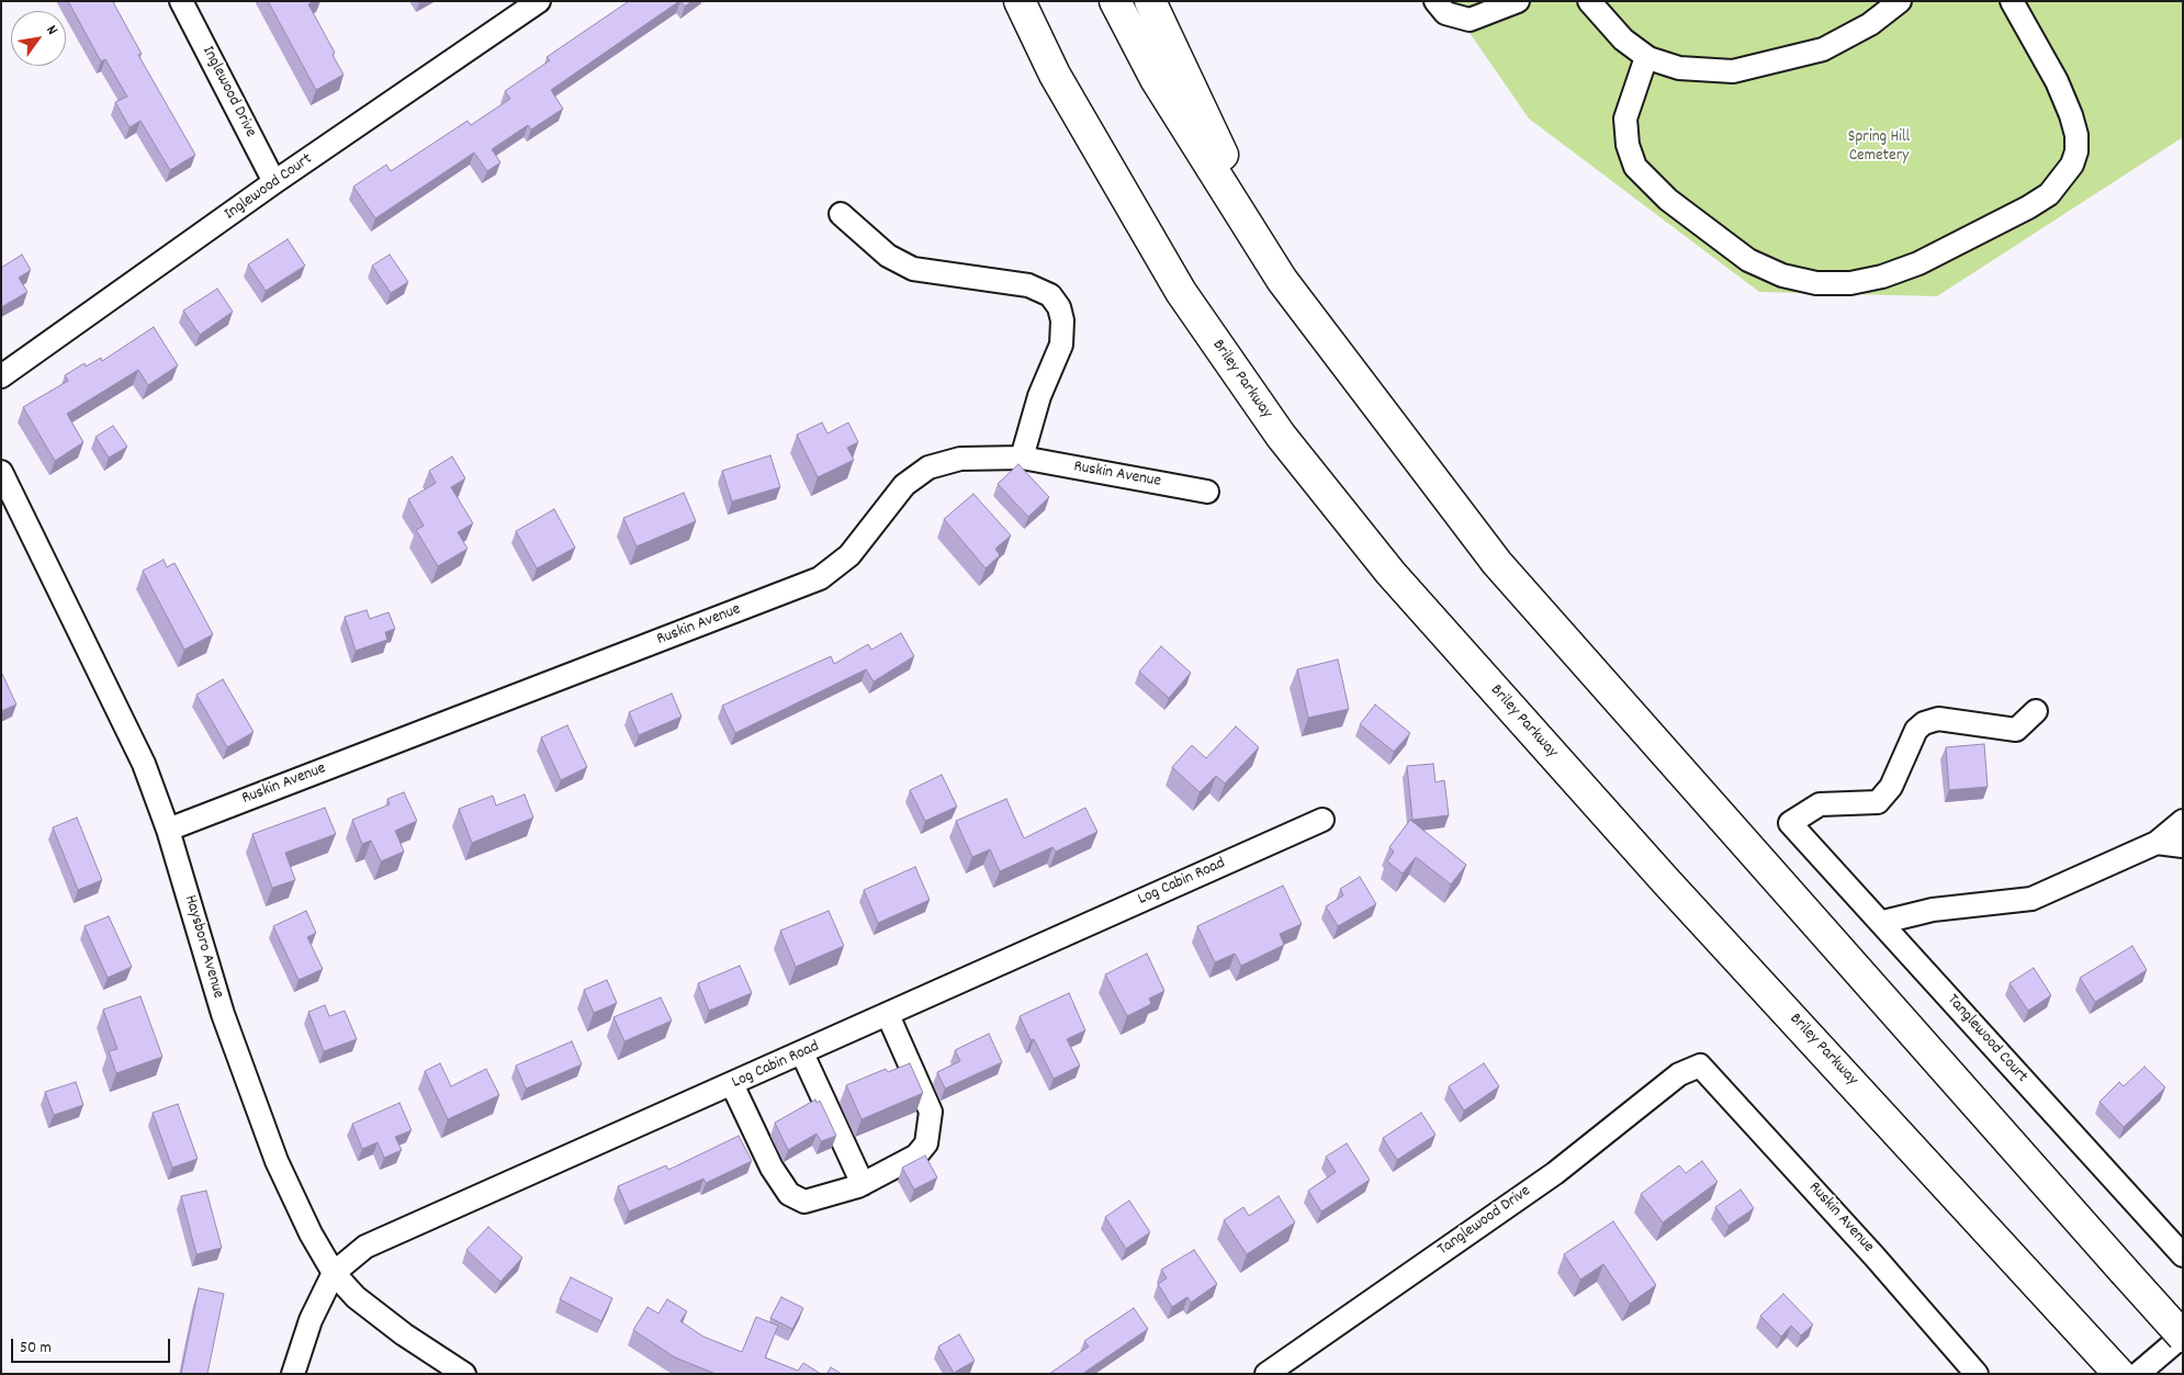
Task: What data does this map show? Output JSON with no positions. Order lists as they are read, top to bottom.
{
  "streets": {
    "highway": ["Briley Parkway"],
    "street": [
      "Inglewood Drive",
      "Inglewood Court",
      "Ruskin Avenue",
      "Log Cabin Road",
      "Haysboro Avenue",
      "Tanglewood Court",
      "Tanglewood Drive"
    ]
  },
  "crossings": [
    ["Inglewood Drive", "Inglewood Court"],
    ["Ruskin Avenue", "Haysboro Avenue"],
    ["Ruskin Avenue", "Tanglewood Drive"],
    ["Log Cabin Road", "Haysboro Avenue"]
  ],
  "parks": ["Spring Hill Cemetery"],
  "scale_bar": "50 m",
  "north": "top right"
}
